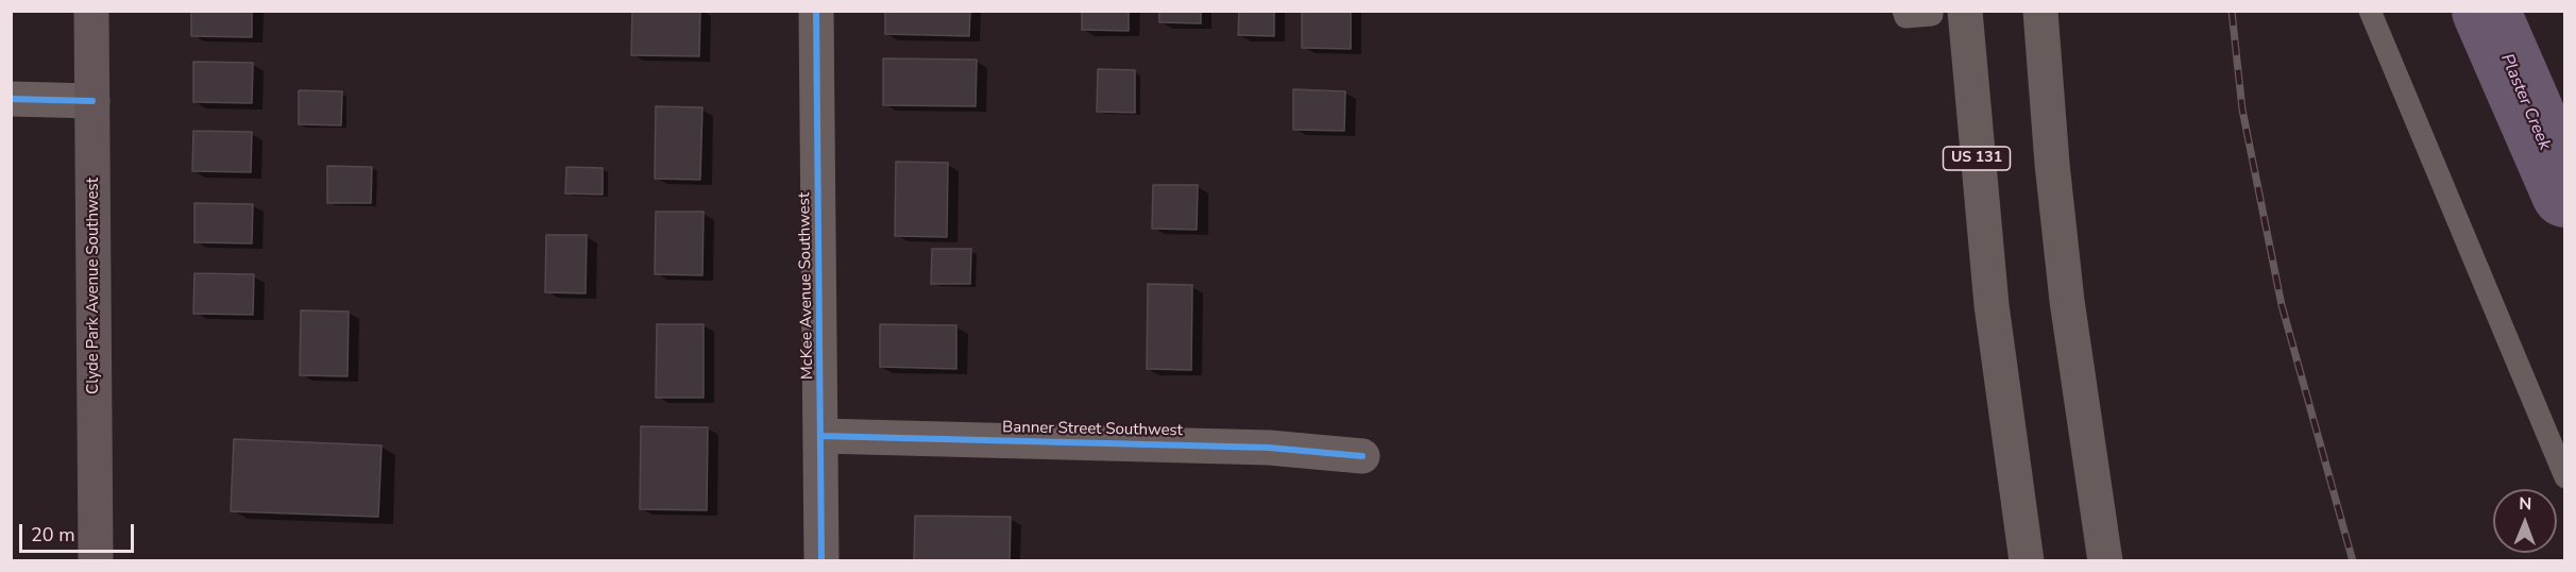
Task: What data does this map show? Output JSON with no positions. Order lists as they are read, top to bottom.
{
  "streets": {
    "highway": ["US 131"],
    "main road": ["Clyde Park Avenue Southwest"],
    "street": ["McKee Avenue Southwest", "Banner Street Southwest"]
  },
  "crossings": [
    ["McKee Avenue Southwest", "Banner Street Southwest"]
  ],
  "water": ["Plaster Creek"],
  "scale_bar": "20 m",
  "north": "top"
}
